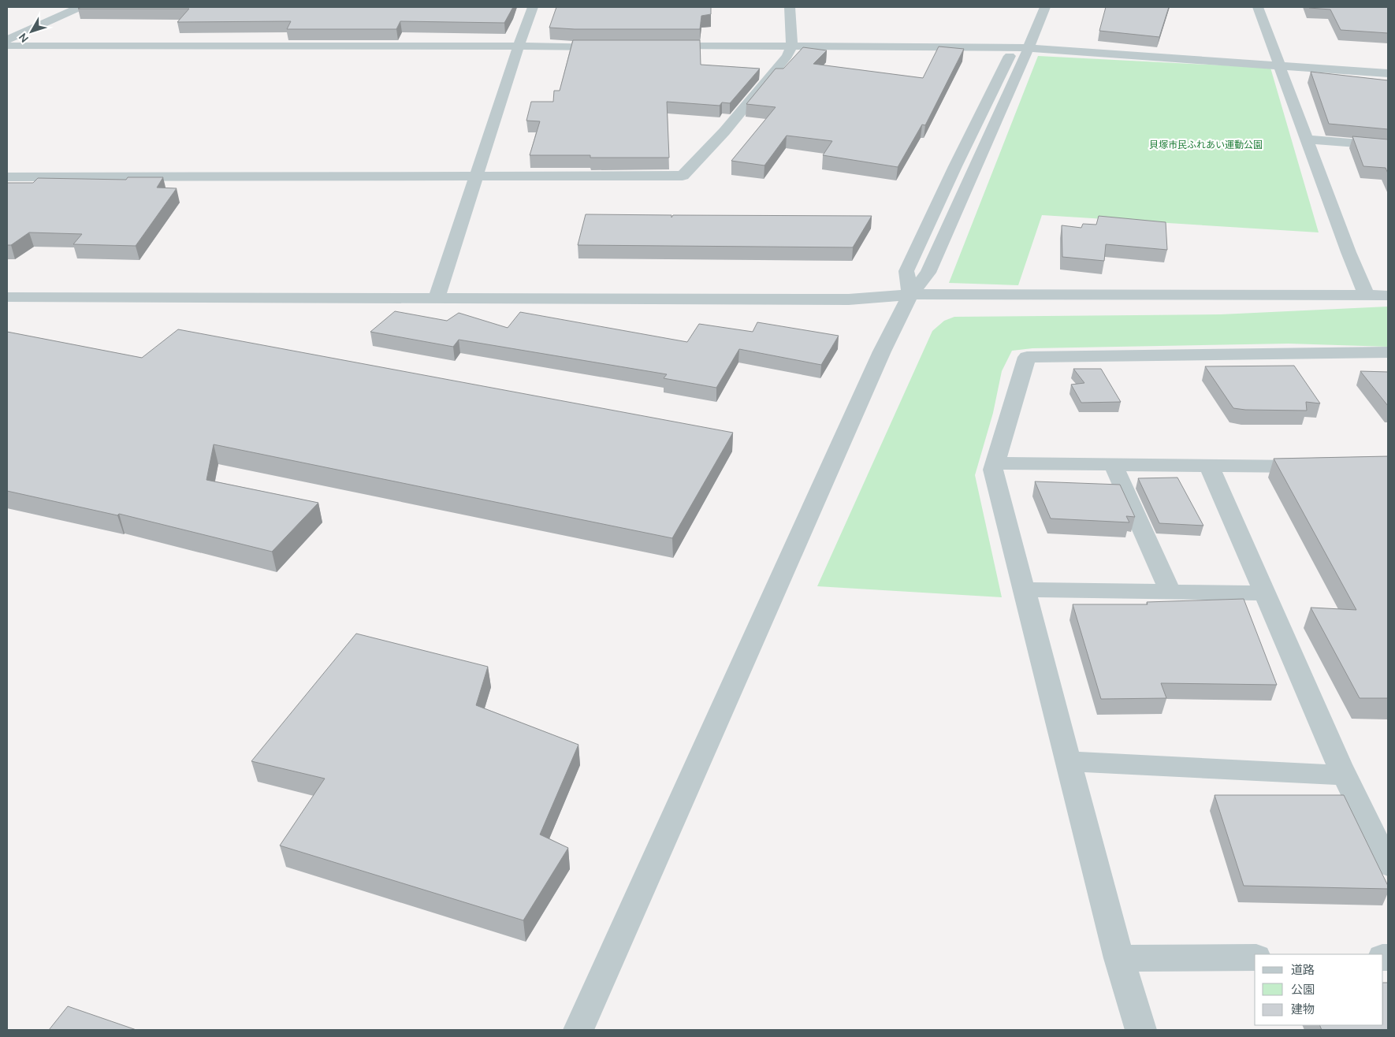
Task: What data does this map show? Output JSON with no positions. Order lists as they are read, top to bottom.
{
  "parks": ["貝塚市民ふれあい運動公園"],
  "legend": ["道路", "公園", "建物"],
  "north": "bottom left"
}
